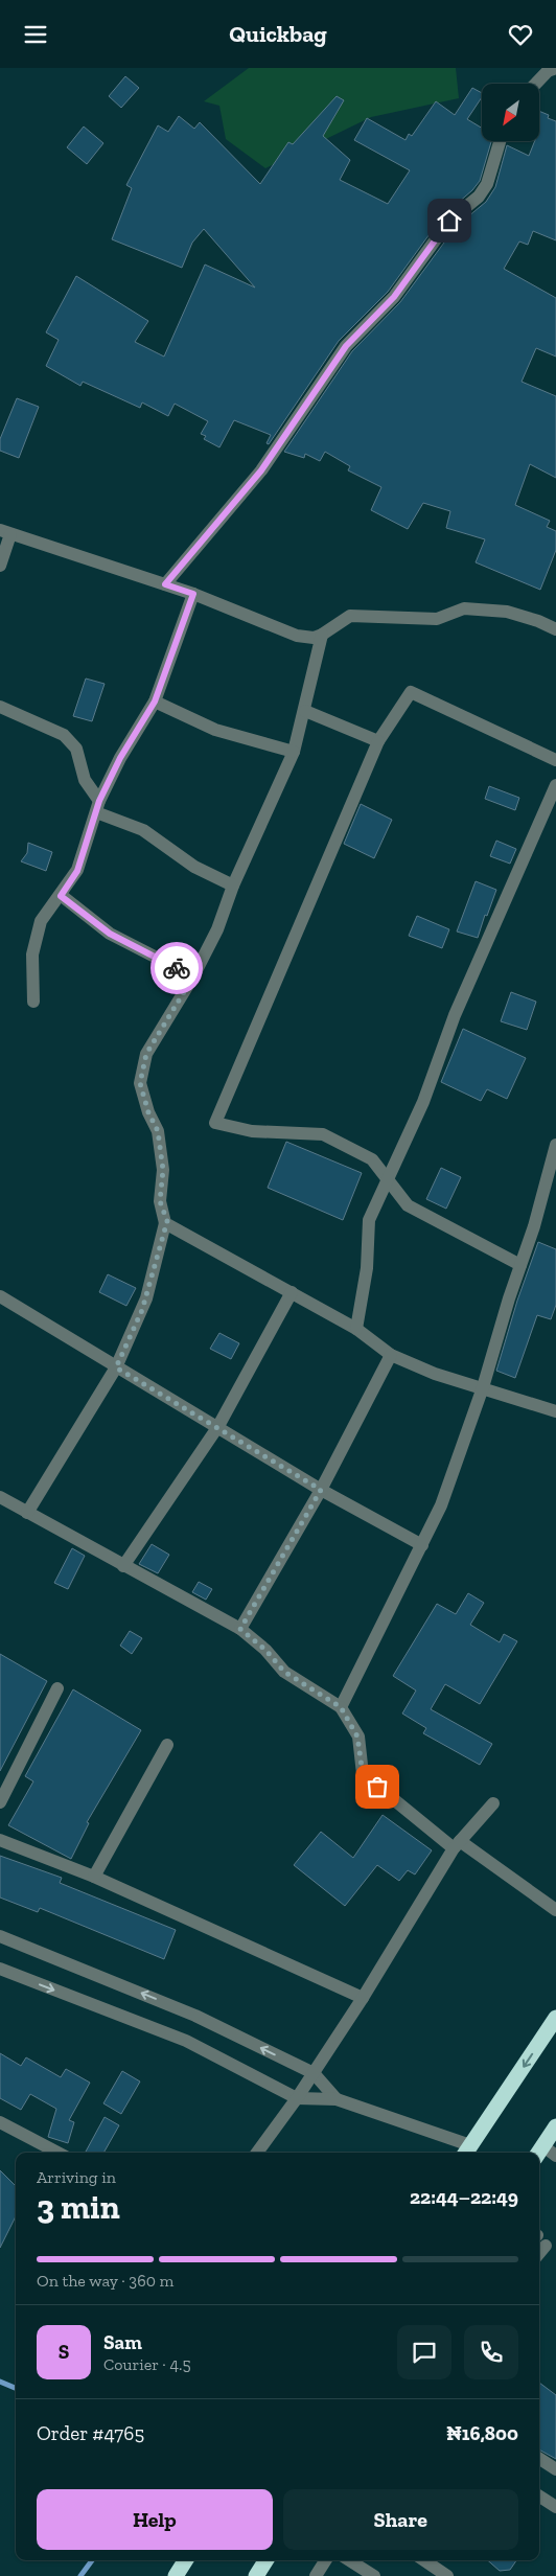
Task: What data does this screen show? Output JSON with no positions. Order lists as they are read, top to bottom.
{
  "north": "bottom left",
  "page": {
    "header": "Quickbag",
    "heading": ["3 min", "Arriving in", "22:44–22:49"],
    "panel": [
      "Sam",
      "Courier · 4.5",
      "Order #4765",
      "₦16,800"
    ],
    "bar": "On the way · 360 m",
    "round": "S",
    "buttons": ["Help", "Share"]
  }
}
